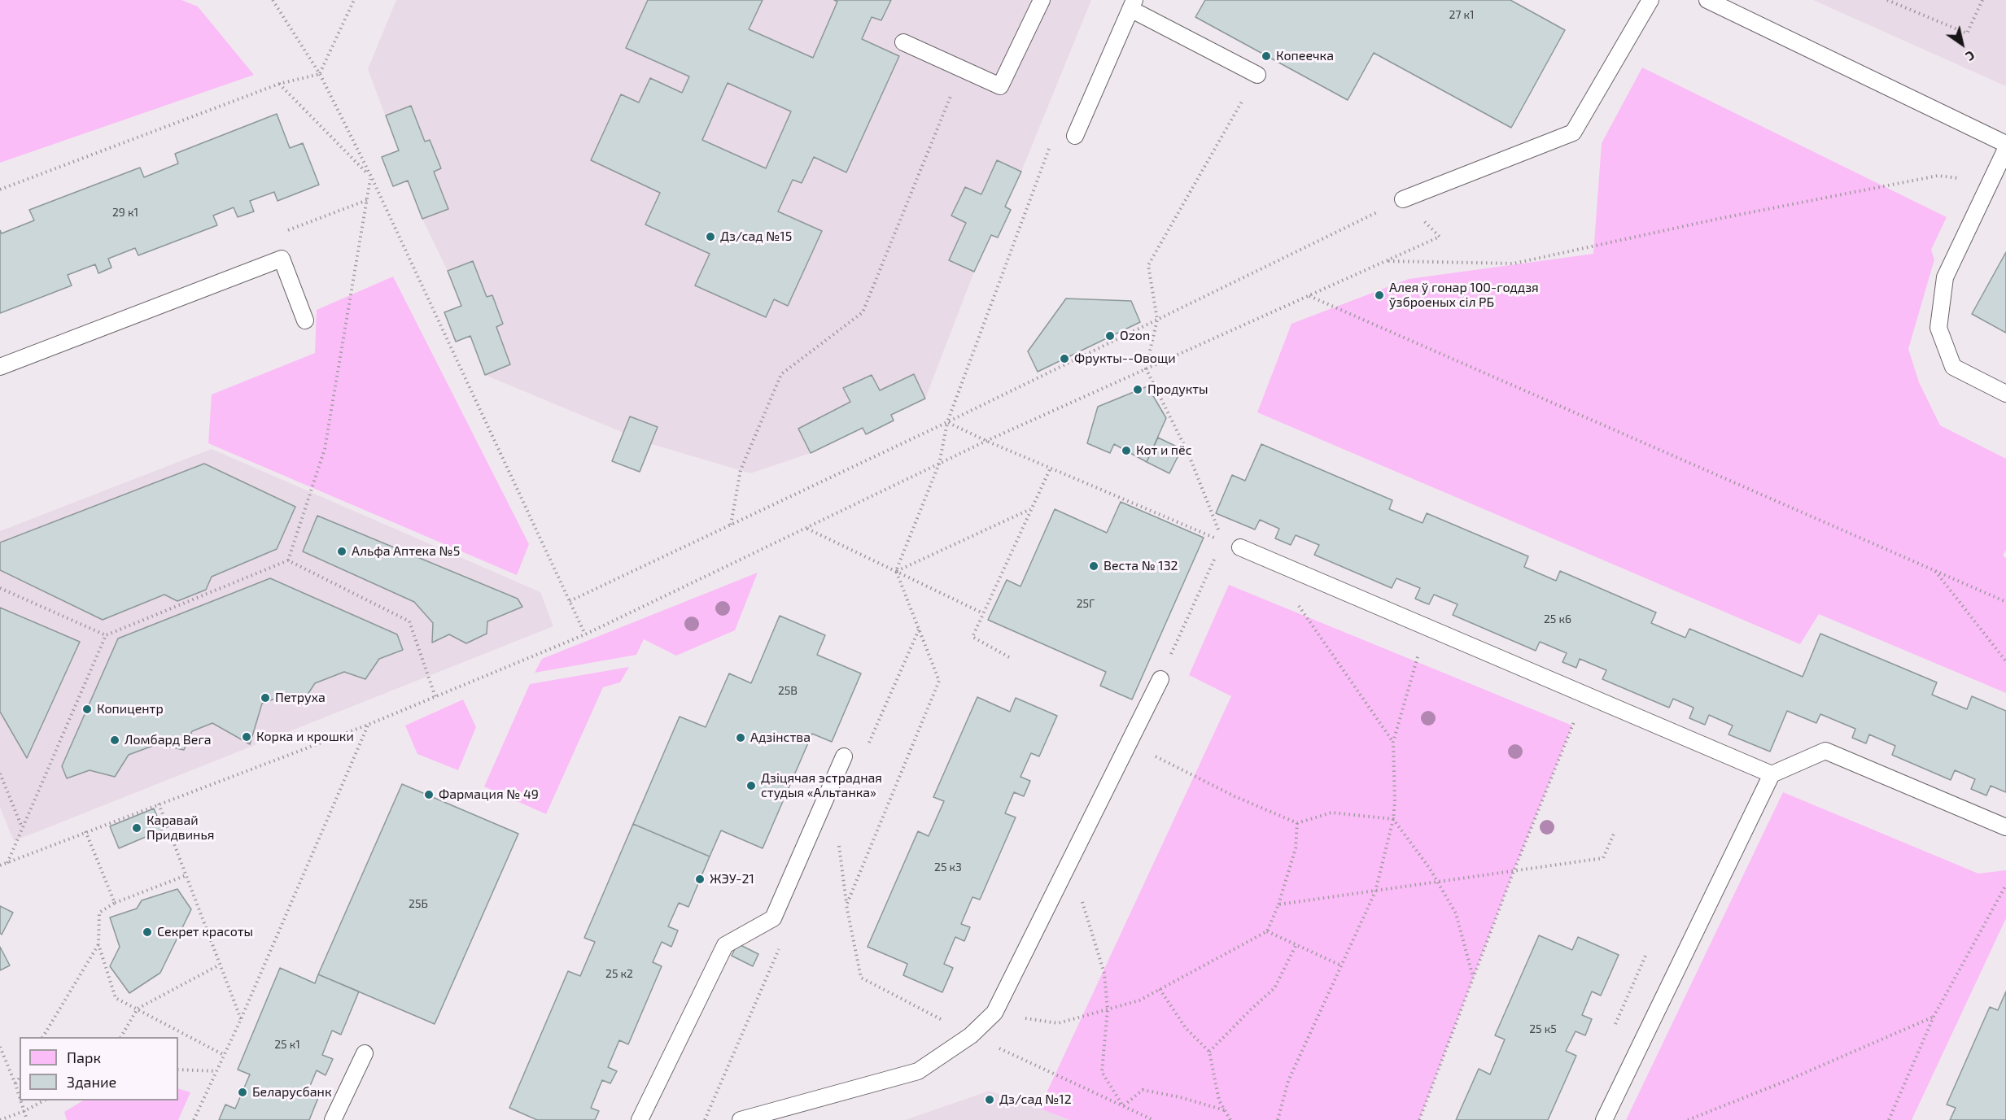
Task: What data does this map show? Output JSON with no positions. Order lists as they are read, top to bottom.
{
  "places": [
    "Копеечка",
    "Дз/сад №15",
    "Алея ў гонар 100-годдзя ўзброеных сіл РБ",
    "Ozon",
    "Фрукты--Овощи",
    "Продукты",
    "Кот и пёс",
    "Альфа Аптека №5",
    "Веста № 132",
    "Петруха",
    "Копицентр",
    "Корка и крошки",
    "Адзінства",
    "Ломбард Вега",
    "Дзіцячая эстрадная студыя «Альтанка»",
    "Фармация № 49",
    "Каравай Придвинья",
    "ЖЭУ-21",
    "Секрет красоты",
    "Беларусбанк",
    "Дз/сад №12"
  ],
  "house_numbers": [
    "27 к1",
    "29 к1",
    "25Г",
    "25 к6",
    "25В",
    "25 к3",
    "25Б",
    "25 к2",
    "25 к5",
    "25 к1"
  ],
  "legend": ["Парк", "Здание"],
  "north": "bottom right"
}
